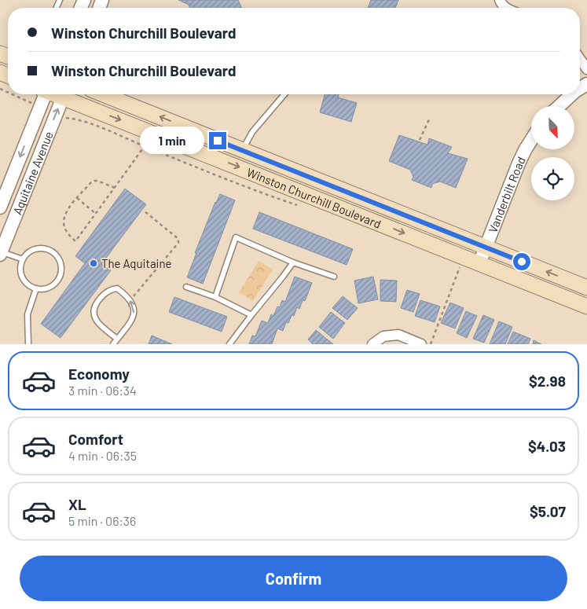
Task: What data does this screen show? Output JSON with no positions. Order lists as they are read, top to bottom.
{
  "streets": {
    "main road": ["Winston Churchill Boulevard"],
    "street": ["Aquitaine Avenue", "Vanderbilt Road"]
  },
  "crossings": [
    ["Vanderbilt Road", "Winston Churchill Boulevard"]
  ],
  "places": ["The Aquitaine"],
  "north": "bottom right",
  "page": {
    "banner": ["Winston Churchill Boulevard", "Winston Churchill Boulevard"],
    "bubble": "1 min",
    "list": [
      {
        "name": "Economy",
        "note": "3 min · 06:34",
        "value": "$2.98"
      },
      {
        "name": "Comfort",
        "note": "4 min · 06:35",
        "value": "$4.03"
      },
      {
        "name": "XL",
        "note": "5 min · 06:36",
        "value": "$5.07"
      }
    ],
    "buttons": "Confirm"
  }
}
